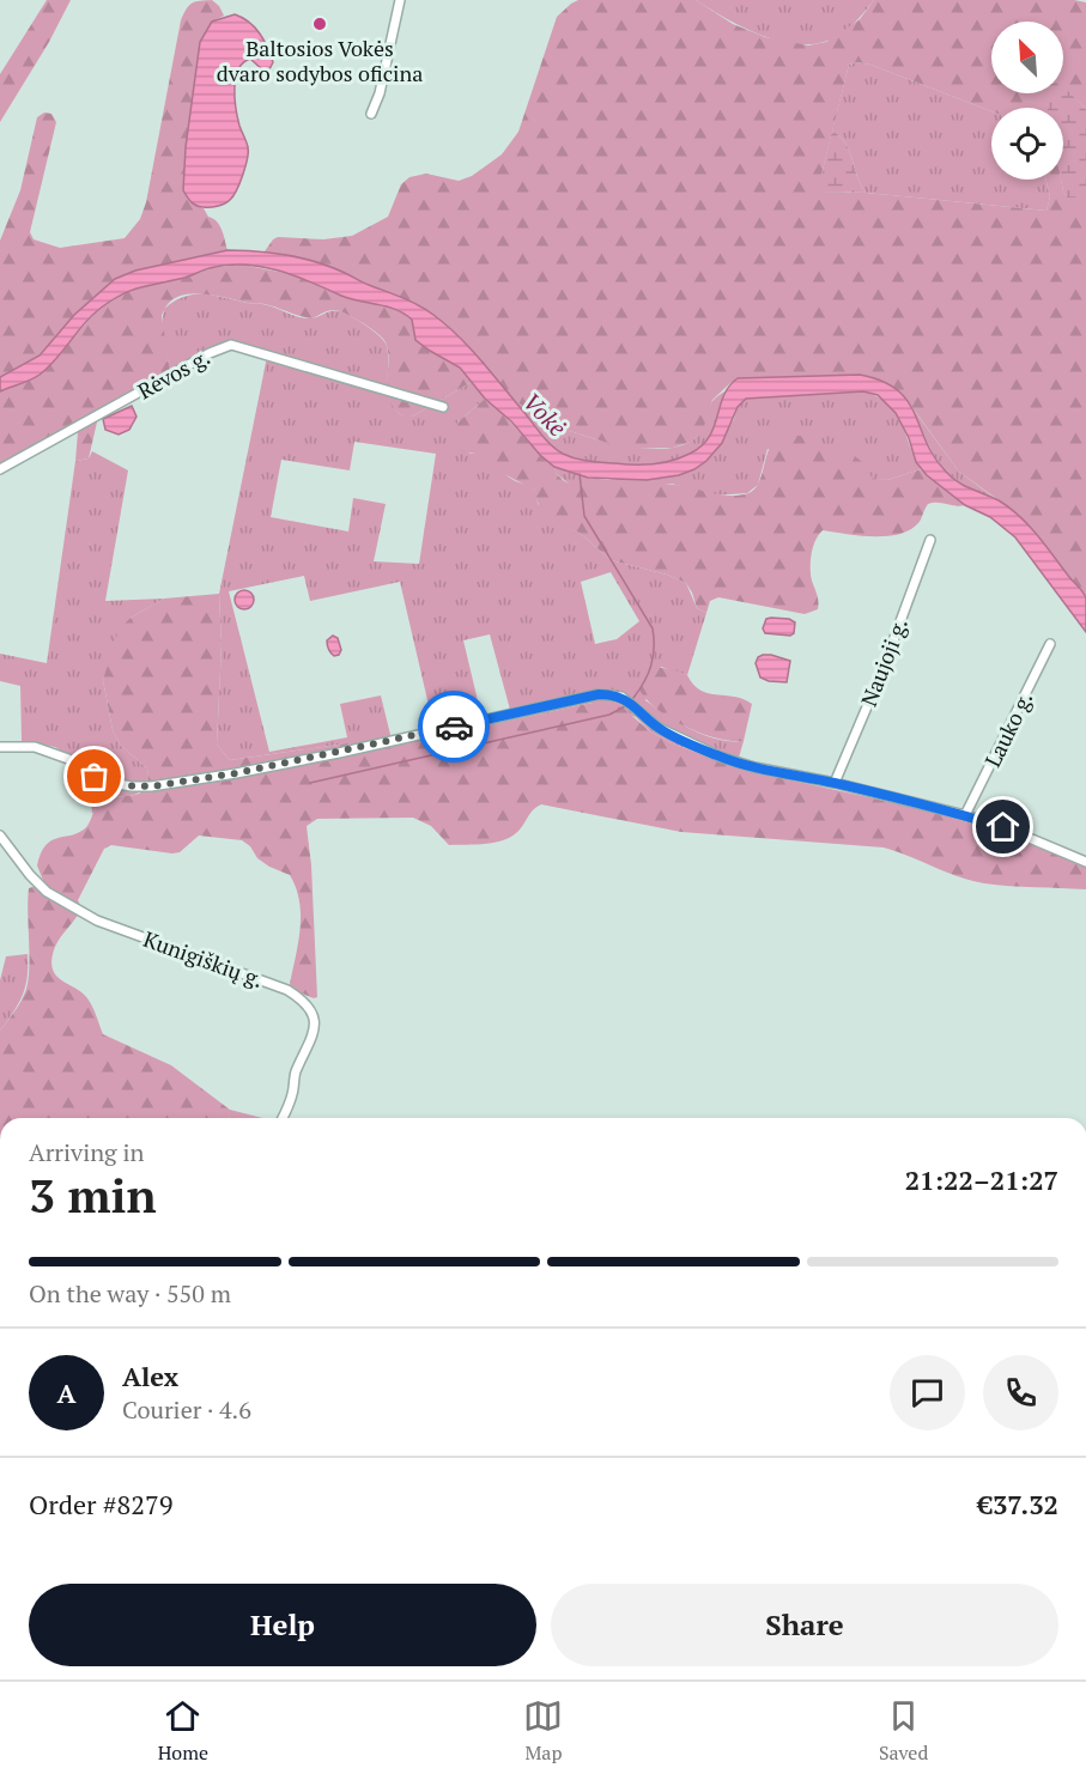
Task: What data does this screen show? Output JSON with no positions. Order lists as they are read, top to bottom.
{
  "streets": {
    "street": [
      "Rėvos g.",
      "Naujoji g.",
      "Lauko g.",
      "Kunigiškių g."
    ]
  },
  "water": ["Vokė"],
  "places": ["Baltosios Vokės dvaro sodybos oficina"],
  "north": "top left",
  "page": {
    "heading": ["3 min", "Arriving in", "21:22–21:27"],
    "panel": [
      "Alex",
      "Courier · 4.6",
      "Order #8279",
      "€37.32"
    ],
    "bar": "On the way · 550 m",
    "round": "A",
    "buttons": ["Help", "Share"],
    "tabs": ["Home", "Map", "Saved"]
  }
}
